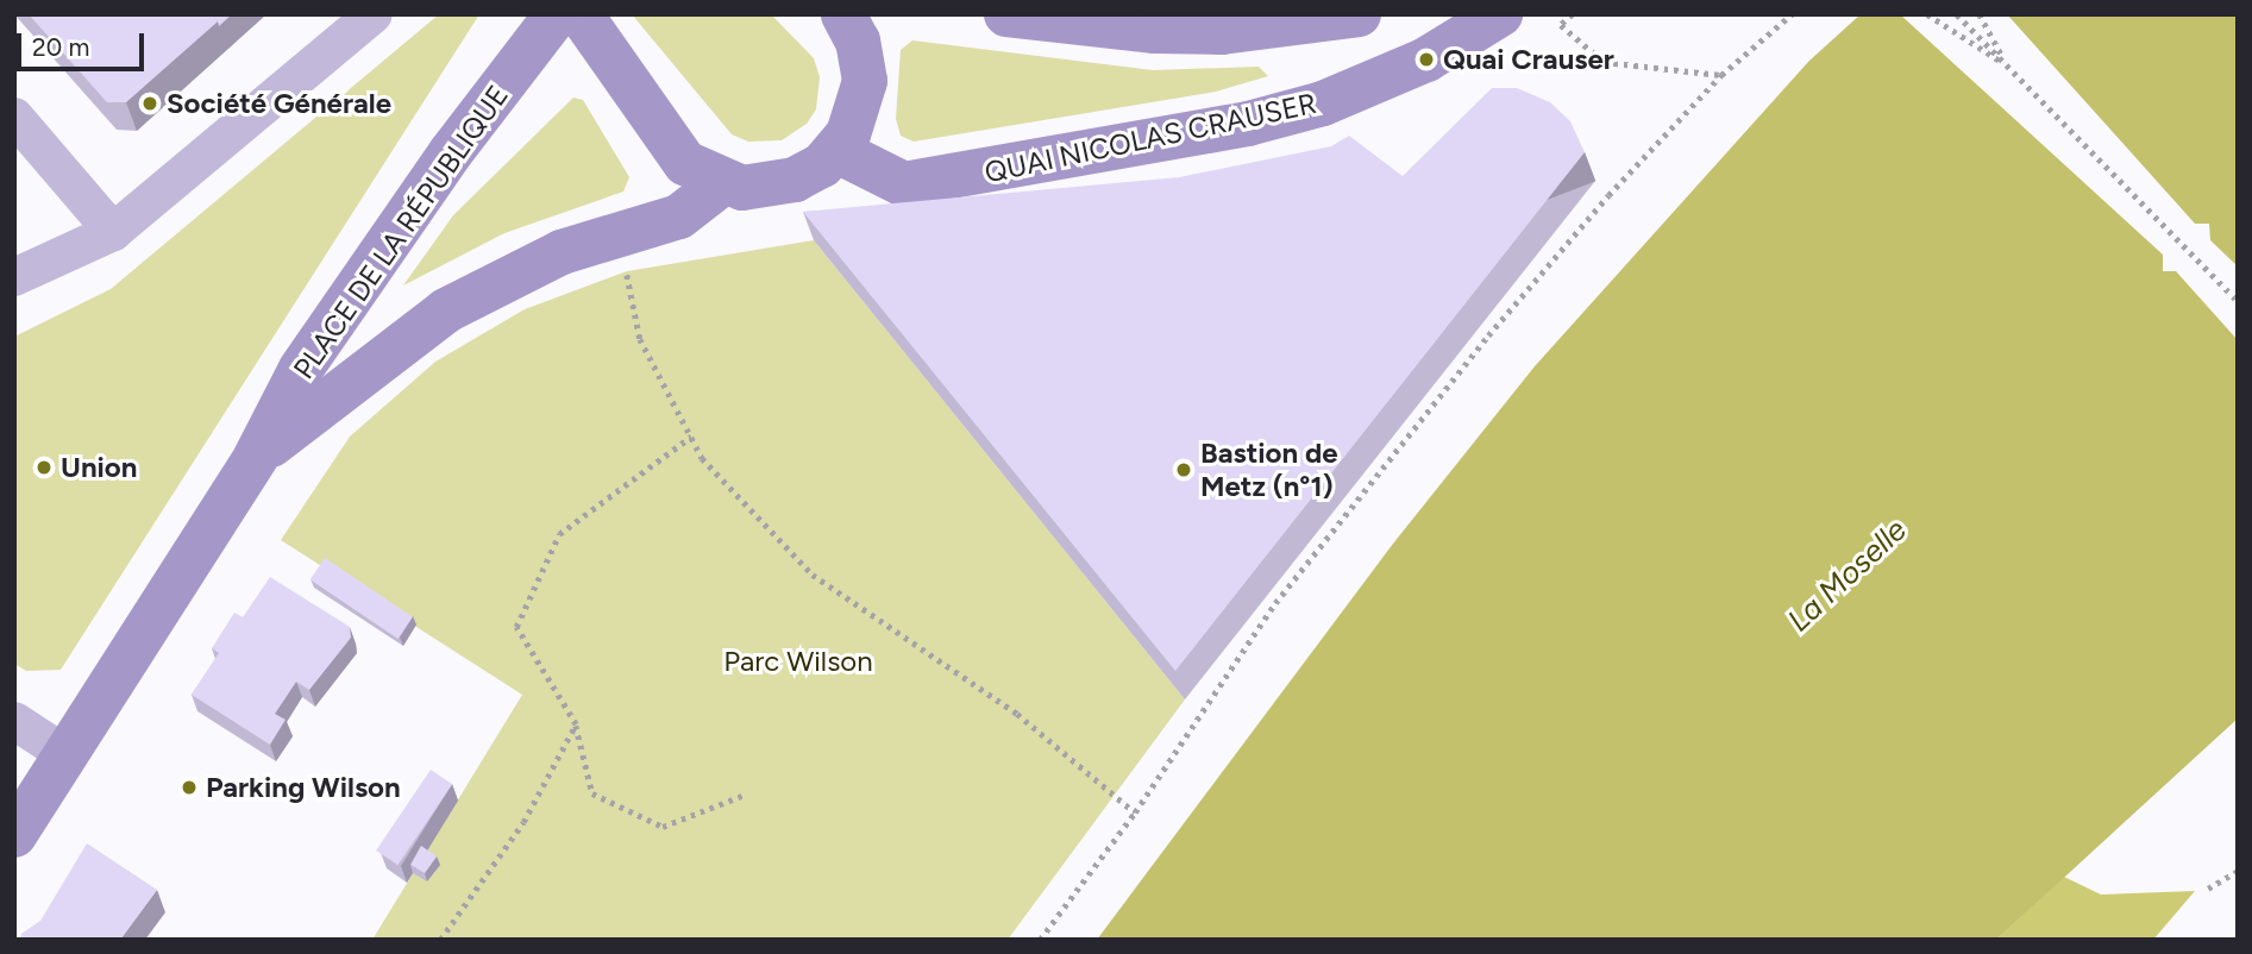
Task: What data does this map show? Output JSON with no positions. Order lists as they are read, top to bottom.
{
  "streets": {
    "main road": ["QUAI NICOLAS CRAUSER", "PLACE DE LA RÉPUBLIQUE"]
  },
  "water": ["La Moselle"],
  "parks": ["Parc Wilson"],
  "places": [
    "Quai Crauser",
    "Société Générale",
    "Union",
    "Bastion de Metz (n°1)",
    "Parking Wilson"
  ],
  "scale_bar": "20 m"
}
